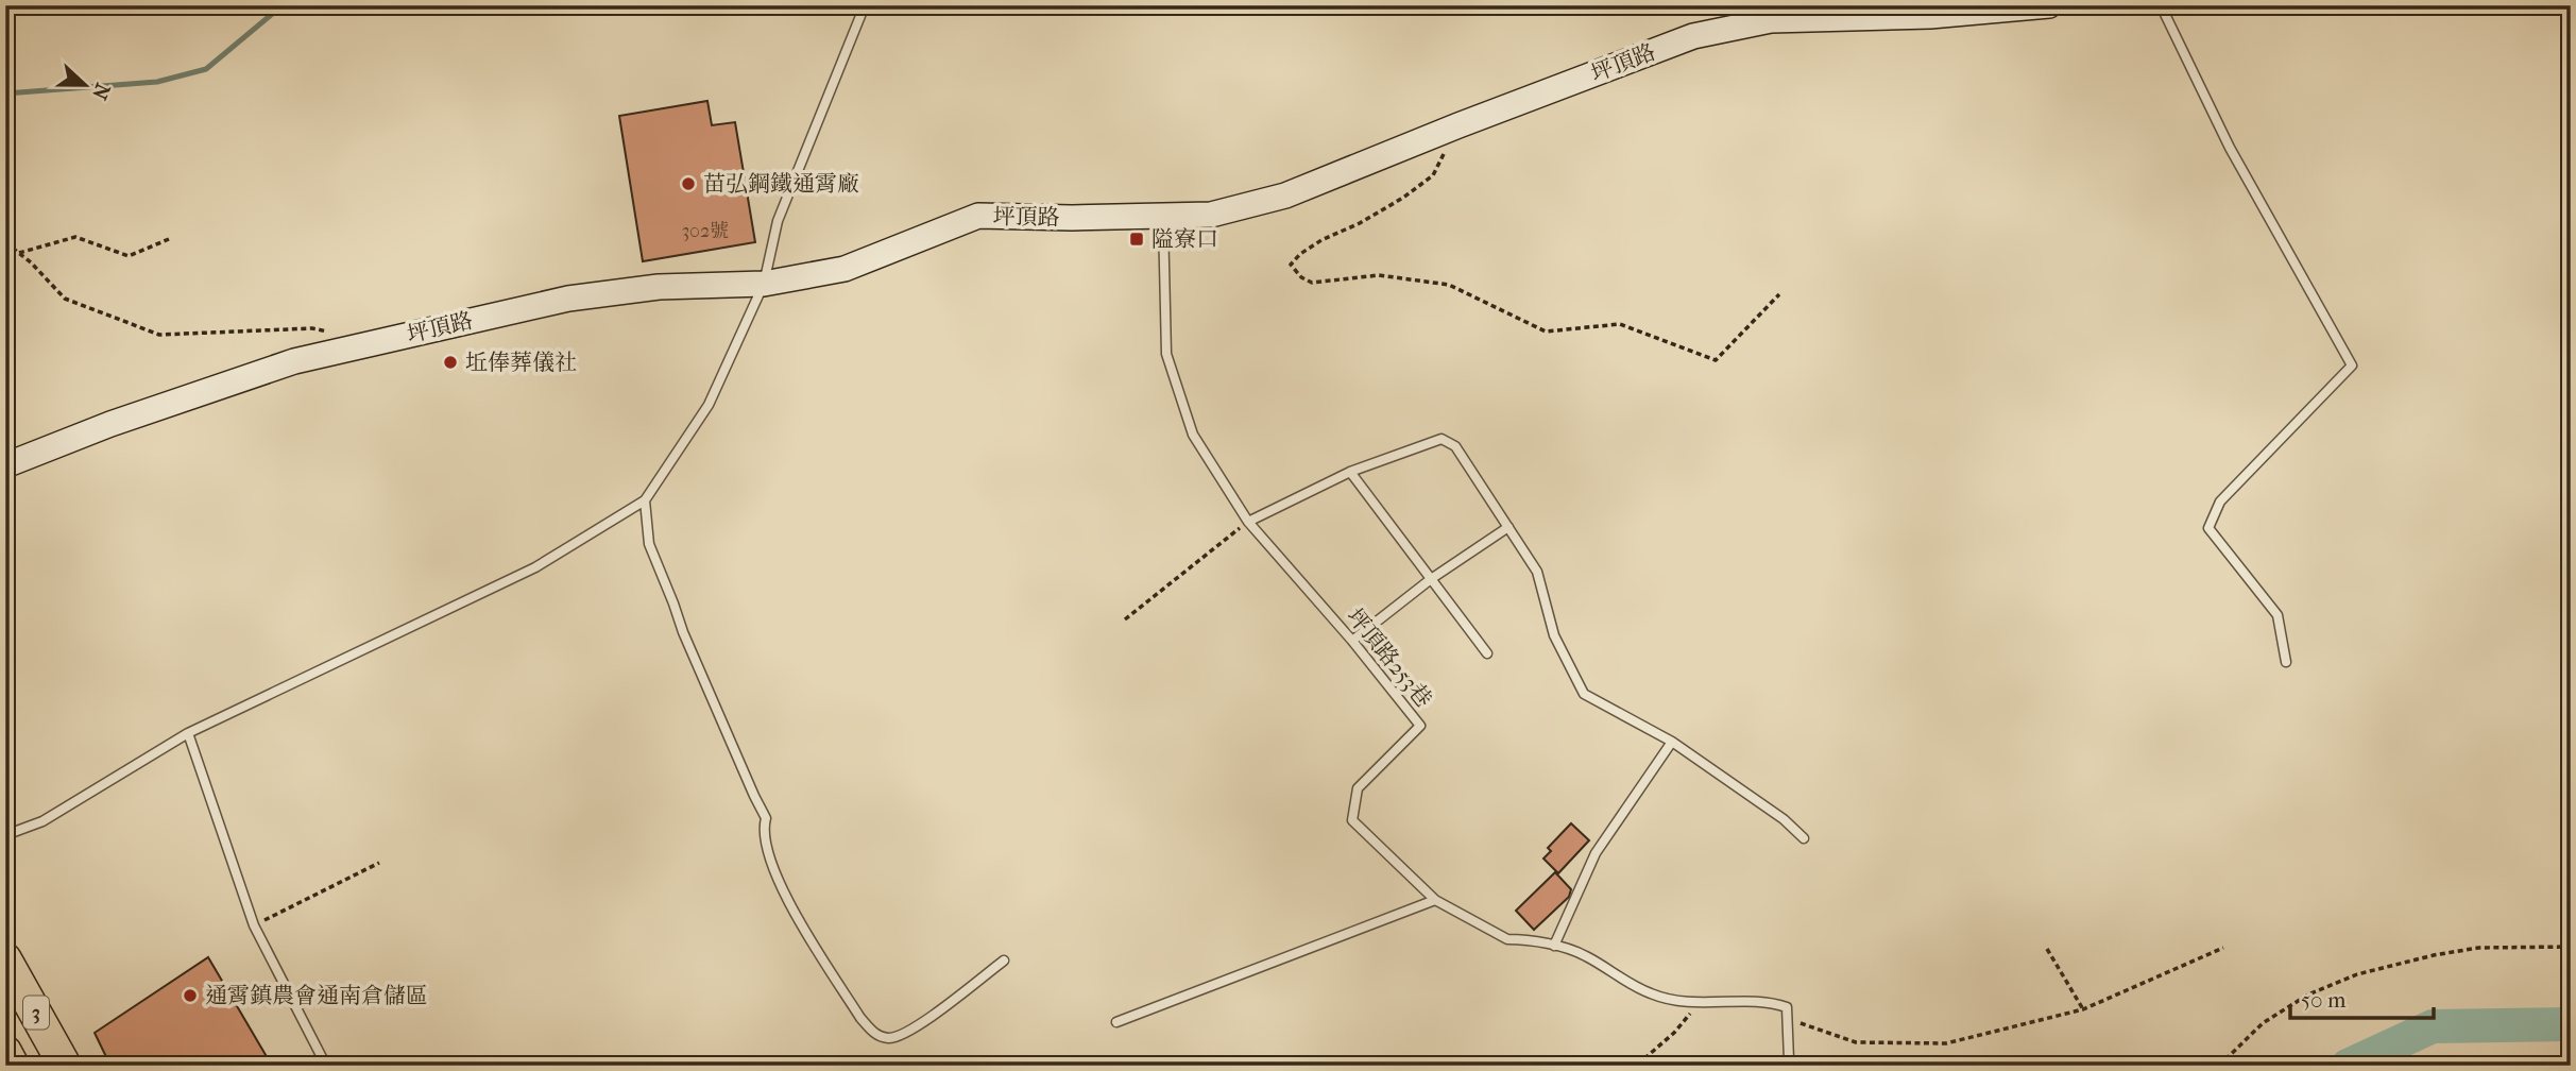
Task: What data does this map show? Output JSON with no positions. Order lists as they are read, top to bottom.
{
  "streets": {
    "highway": ["3"],
    "street": ["坪頂路"],
    "lane": ["坪頂路253巷"]
  },
  "crossings": [
    ["坪頂路", "坪頂路253巷"]
  ],
  "places": {
    "other": ["苗弘鋼鐵通霄廠", "坵俸葬儀社", "通霄鎮農會通南倉儲區"],
    "transit": ["隘寮口"]
  },
  "house_numbers": ["302號"],
  "scale_bar": "50 m",
  "north": "right"
}
